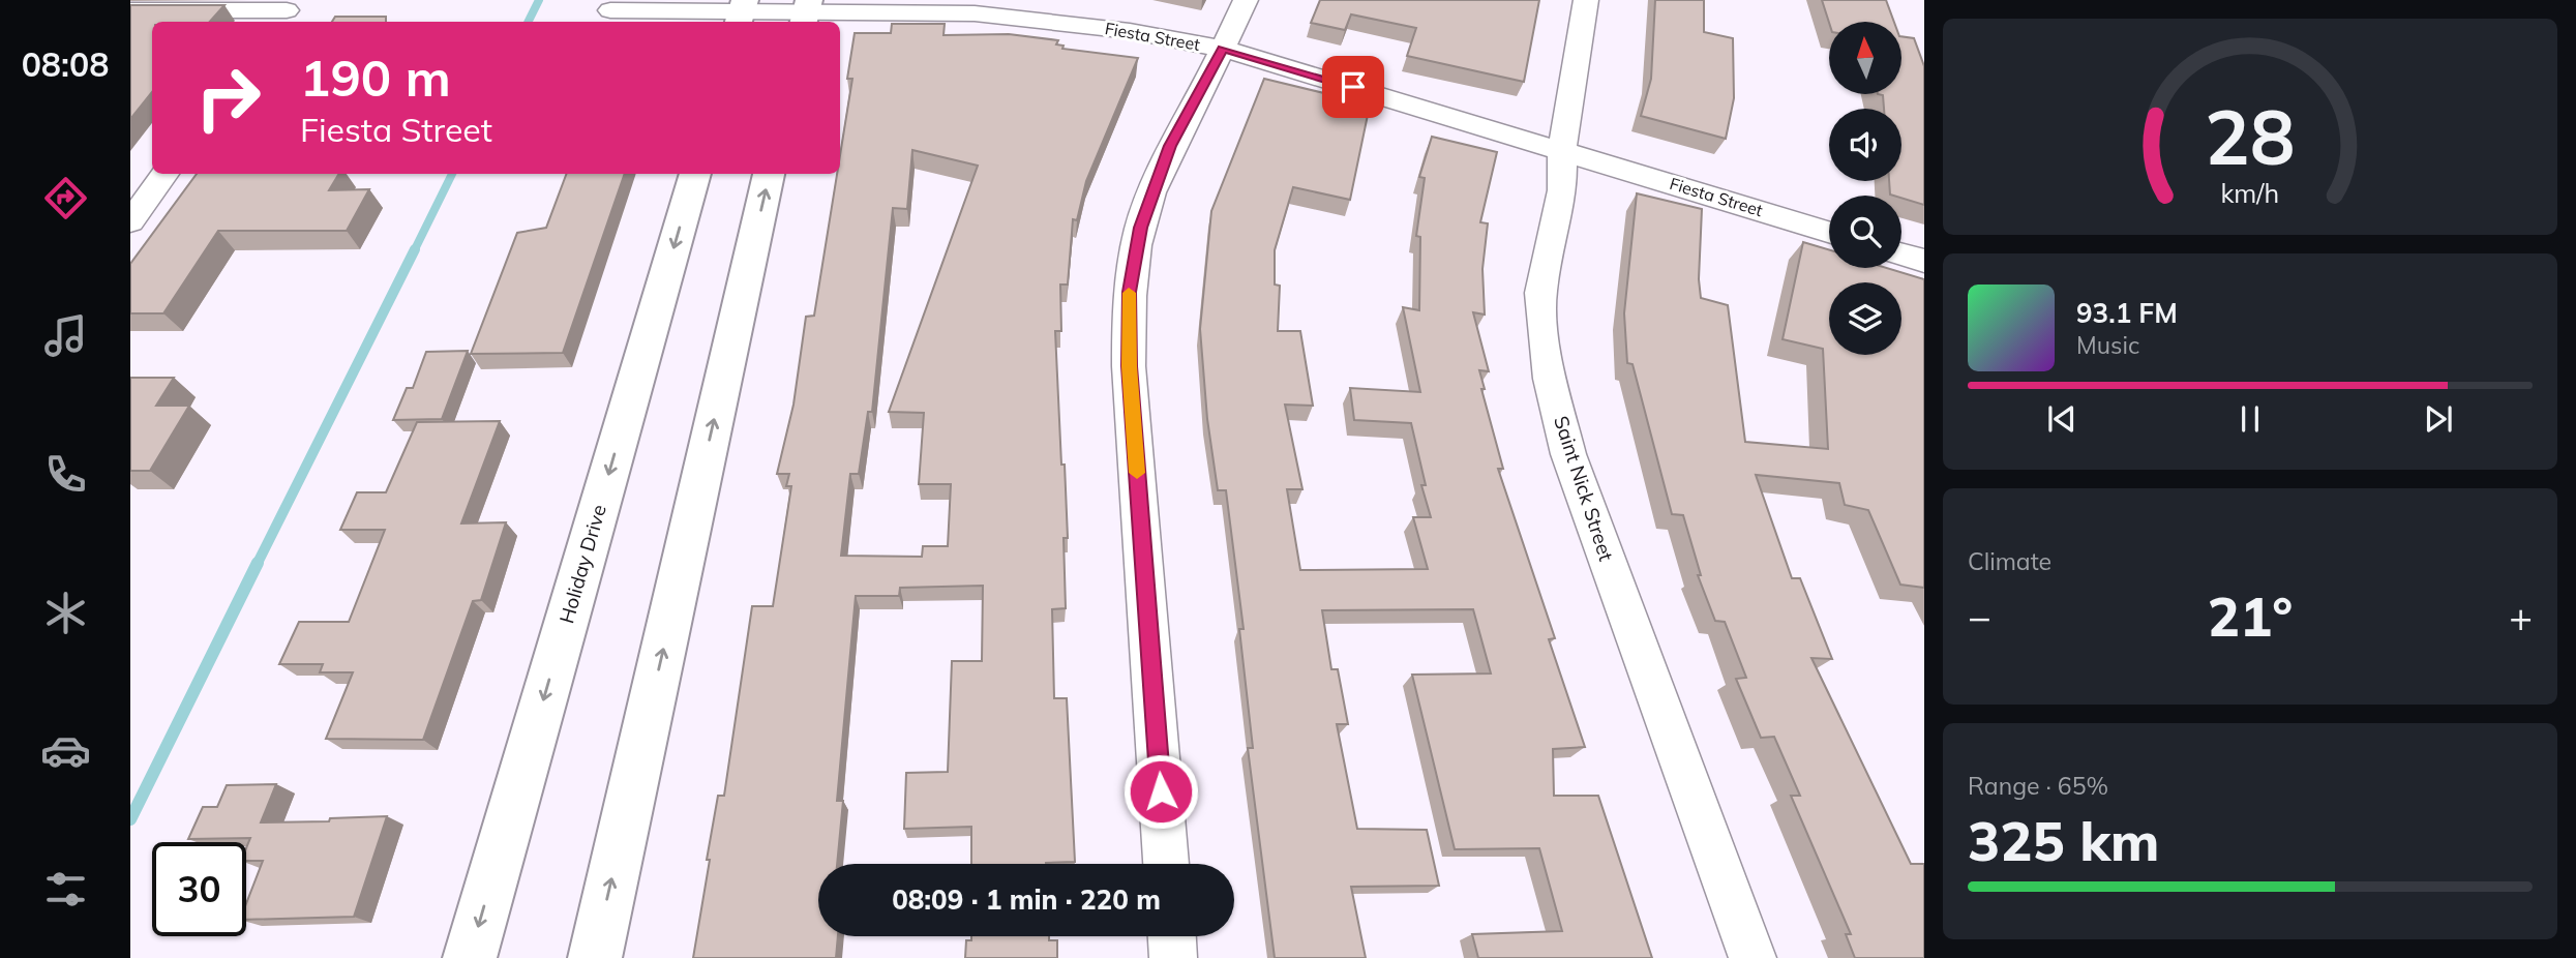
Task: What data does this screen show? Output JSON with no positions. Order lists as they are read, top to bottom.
{
  "streets": {
    "street": ["Fiesta Street", "Saint Nick Street", "Holiday Drive"]
  },
  "crossings": [
    ["Fiesta Street", "Saint Nick Street"]
  ],
  "north": "top",
  "page": {
    "tabs": "08:08",
    "turn": ["190 m", "Fiesta Street"],
    "song": ["93.1 FM", "Music"],
    "tile": [
      "Climate",
      ["Range · 65%", "325 km"]
    ],
    "heat": ["−", "21°", "+"],
    "limit": "30",
    "trip": "08:09 · 1 min · 220 m",
    "gauge": ["28", "km/h"]
  }
}
